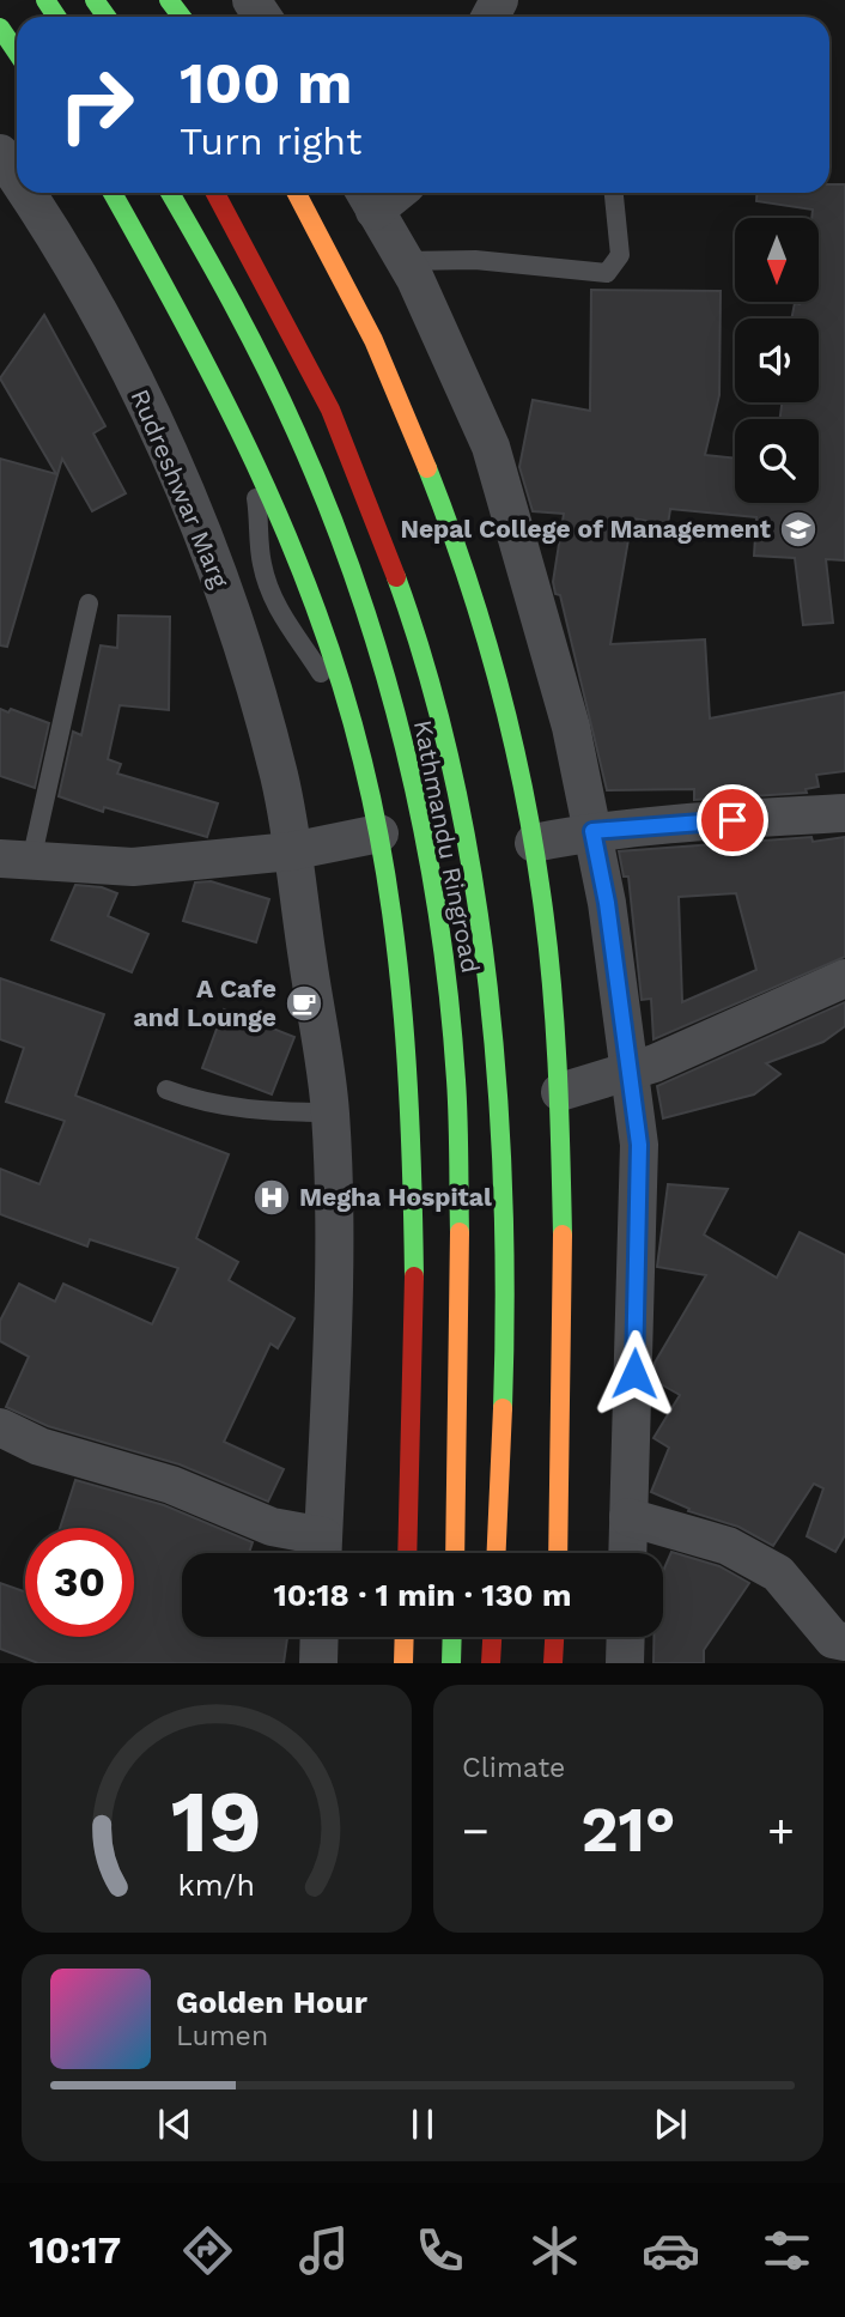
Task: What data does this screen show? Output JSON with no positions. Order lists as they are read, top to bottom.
{
  "streets": {
    "main road": ["Kathmandu Ringroad"],
    "street": ["Rudreshwar Marg"]
  },
  "places": {
    "school or university": ["Nepal College of Management"],
    "cafe": ["A Cafe and Lounge"],
    "hospital": ["Megha Hospital"]
  },
  "north": "bottom",
  "page": {
    "turn": ["100 m", "Turn right"],
    "limit": "30",
    "trip": "10:18 · 1 min · 130 m",
    "tile": "Climate",
    "heat": ["−", "21°", "+"],
    "song": ["Golden Hour", "Lumen"],
    "tabs": "10:17",
    "gauge": ["19", "km/h"]
  }
}
